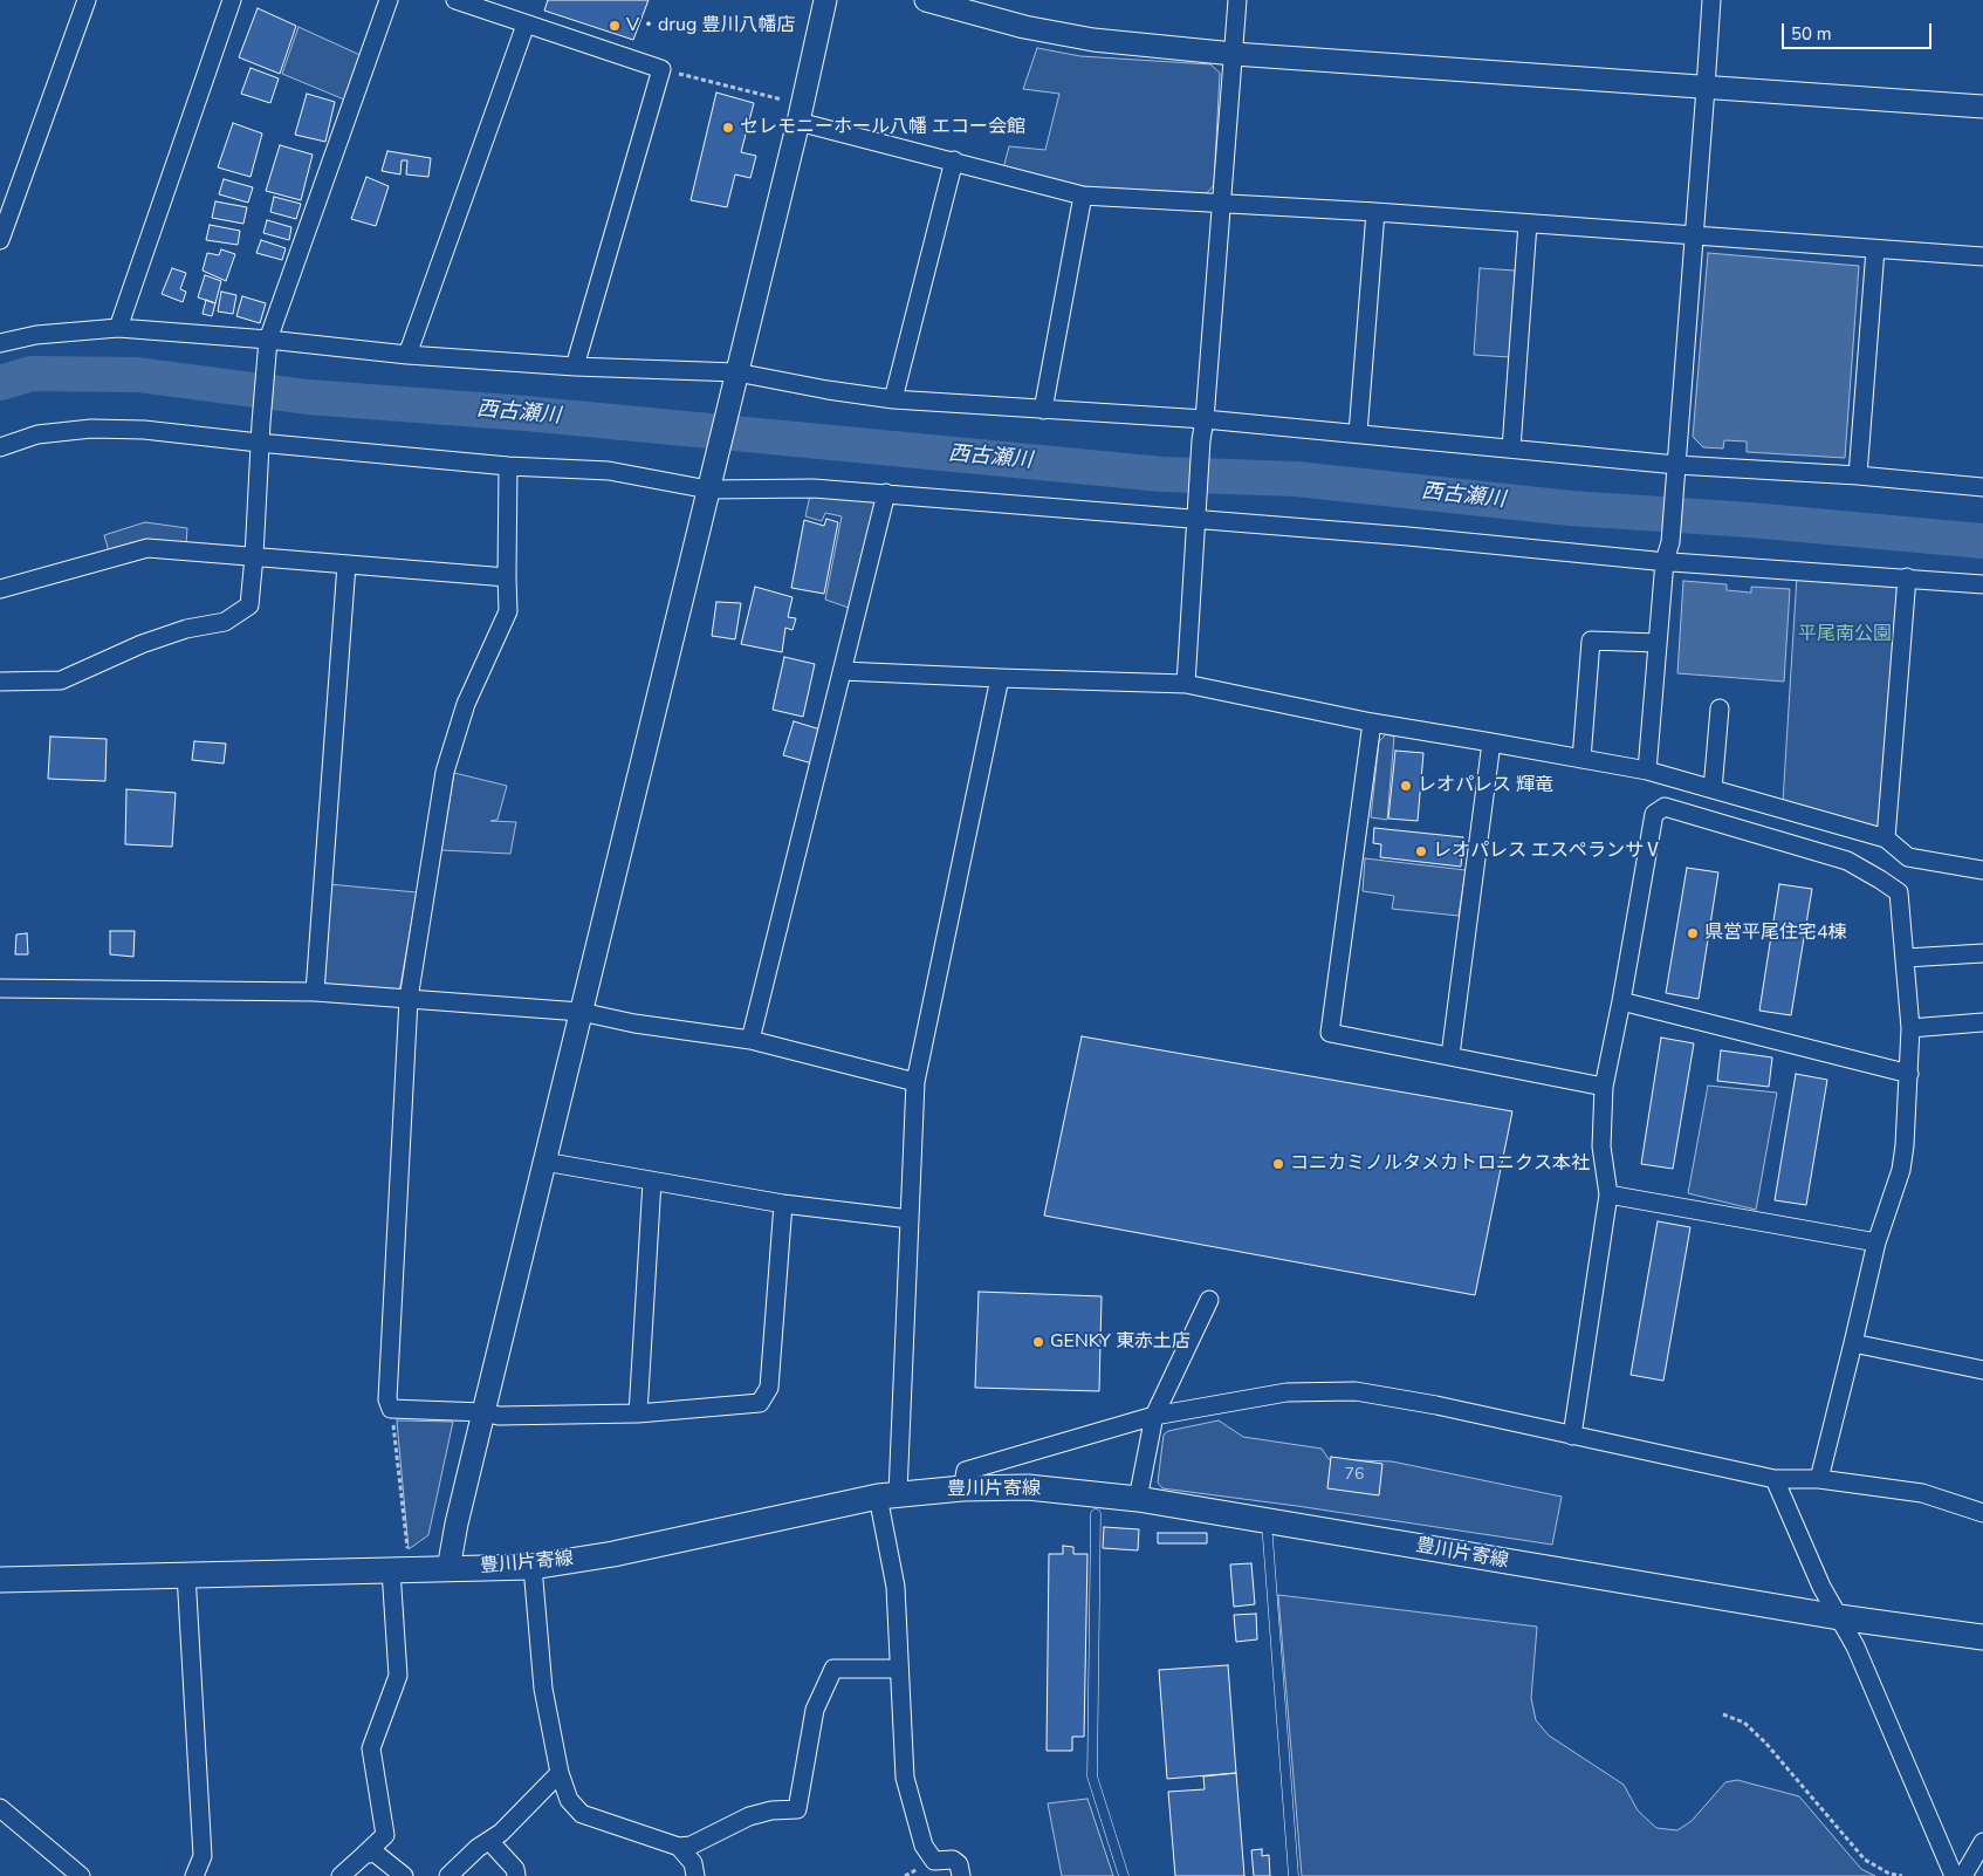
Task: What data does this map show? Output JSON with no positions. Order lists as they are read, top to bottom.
{
  "streets": {
    "main road": ["豊川片寄線"]
  },
  "water": ["西古瀬川"],
  "parks": ["平尾南公園"],
  "places": [
    "V・drug 豊川八幡店",
    "セレモニーホール八幡 エコー会館",
    "レオパレス 輝竜",
    "レオパレス エスペランサⅤ",
    "県営平尾住宅4棟",
    "コニカミノルタメカトロニクス本社",
    "GENKY 東赤土店"
  ],
  "house_numbers": ["76"],
  "scale_bar": "50 m"
}
